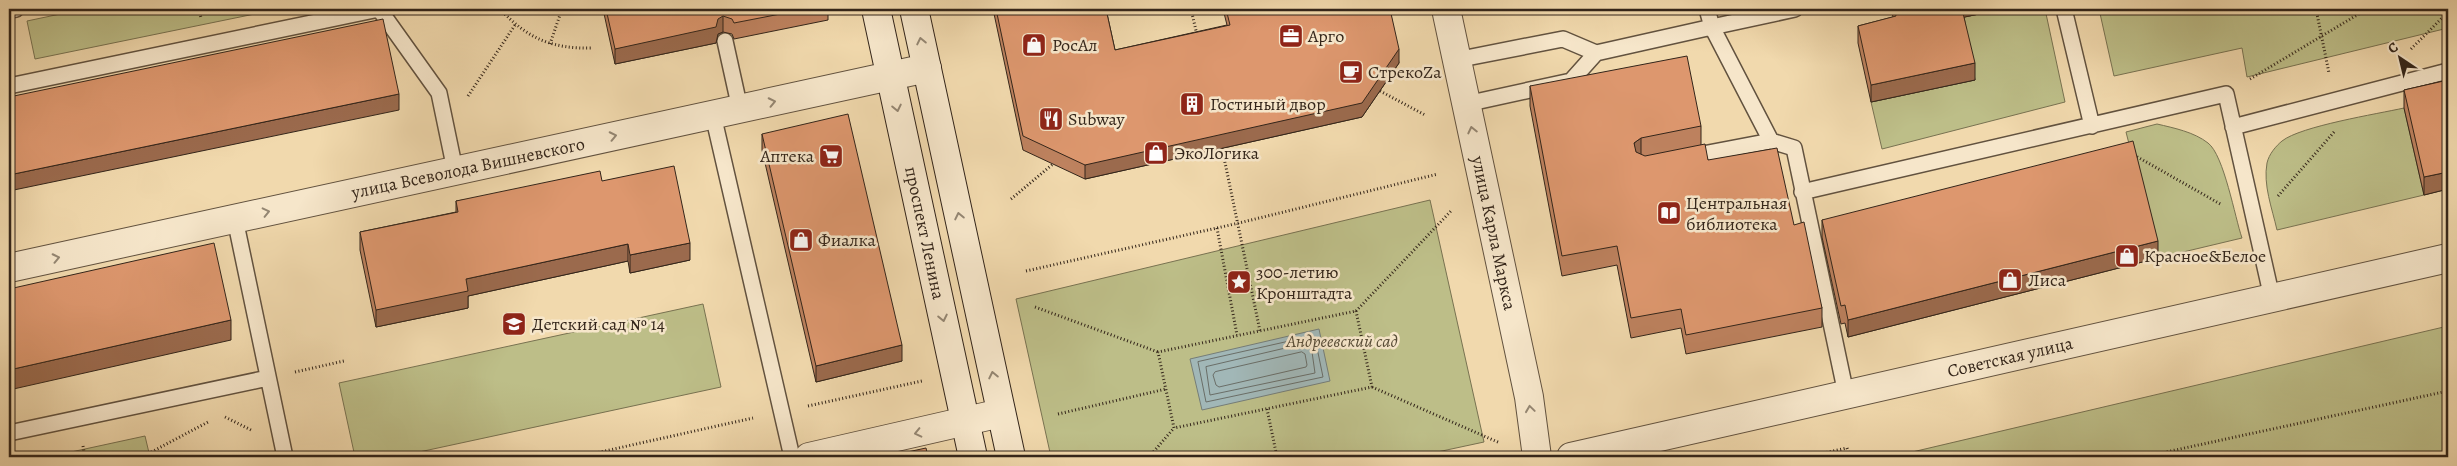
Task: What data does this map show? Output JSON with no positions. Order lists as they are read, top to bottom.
{
  "streets": {
    "street": [
      "улица Всеволода Вишневского",
      "проспект Ленина",
      "улица Карла Маркса",
      "Советская улица"
    ]
  },
  "crossings": [
    ["улица Всеволода Вишневского", "проспект Ленина"]
  ],
  "one_way": ["улица Всеволода Вишневского", "улица Карла Маркса"],
  "parks": ["Андреевский сад"],
  "places": {
    "office": ["Арго"],
    "shop": [
      "РосАл",
      "ЭкоЛогика",
      "Фиалка",
      "Красное&Белое",
      "Лиса"
    ],
    "cafe": ["СтрекоZа"],
    "building": ["Гостиный двор"],
    "restaurant": ["Subway"],
    "supermarket": ["Аптека"],
    "library": ["Центральная библиотека"],
    "place": ["300-летию Кронштадта"],
    "school or university": ["Детский сад № 14"]
  },
  "north": "top left"
}
